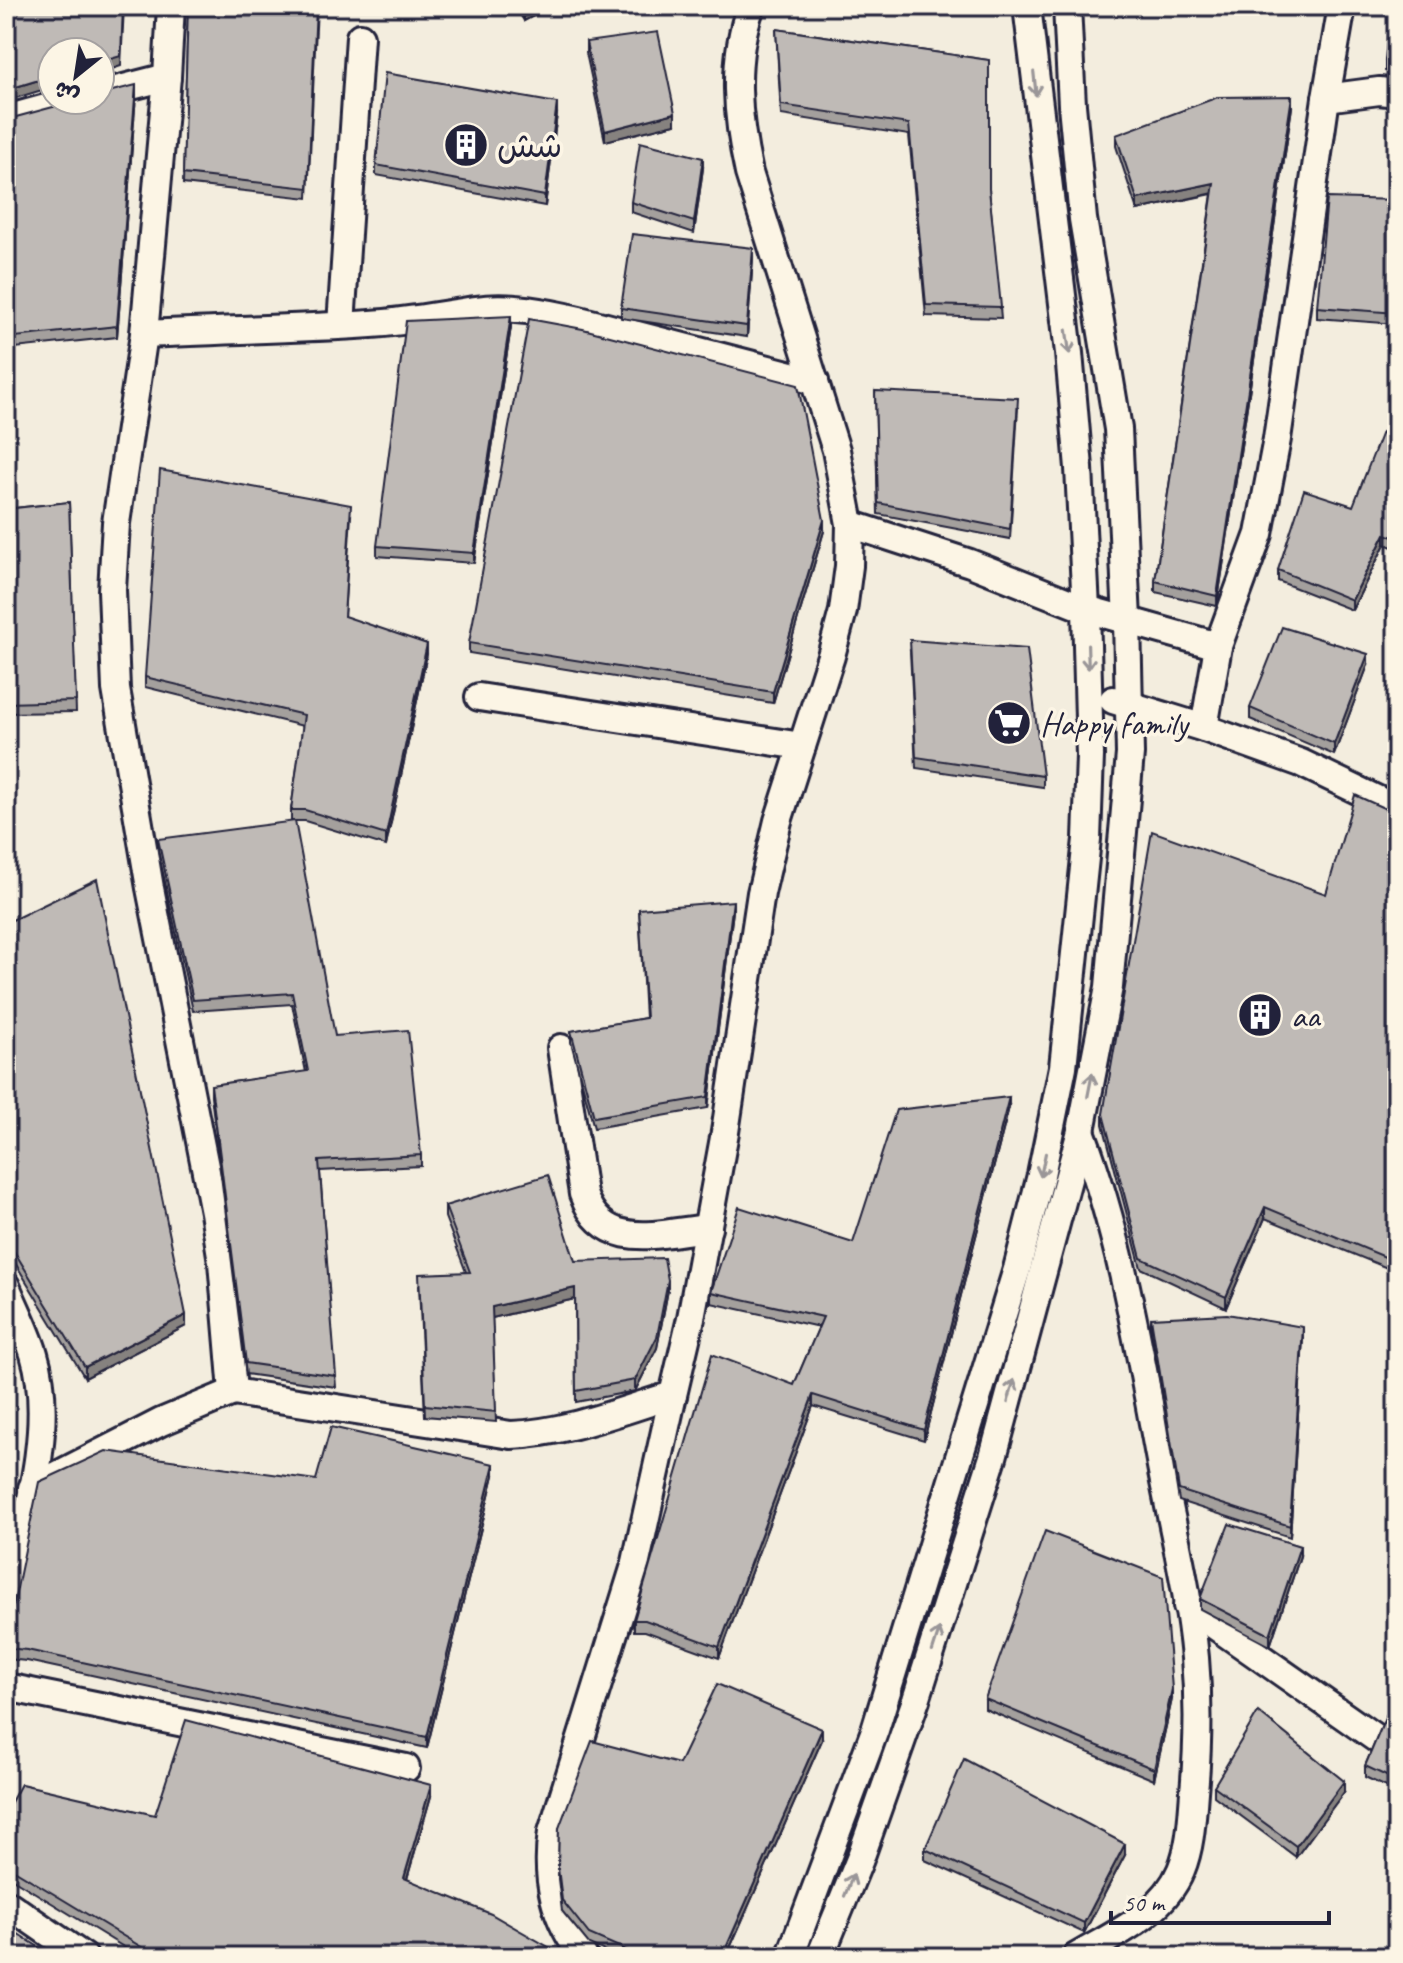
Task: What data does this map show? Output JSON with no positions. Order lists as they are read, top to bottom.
{
  "places": {
    "building": ["شش", "aa"],
    "supermarket": ["Happy family"]
  },
  "scale_bar": "50 m",
  "north": "bottom left"
}
